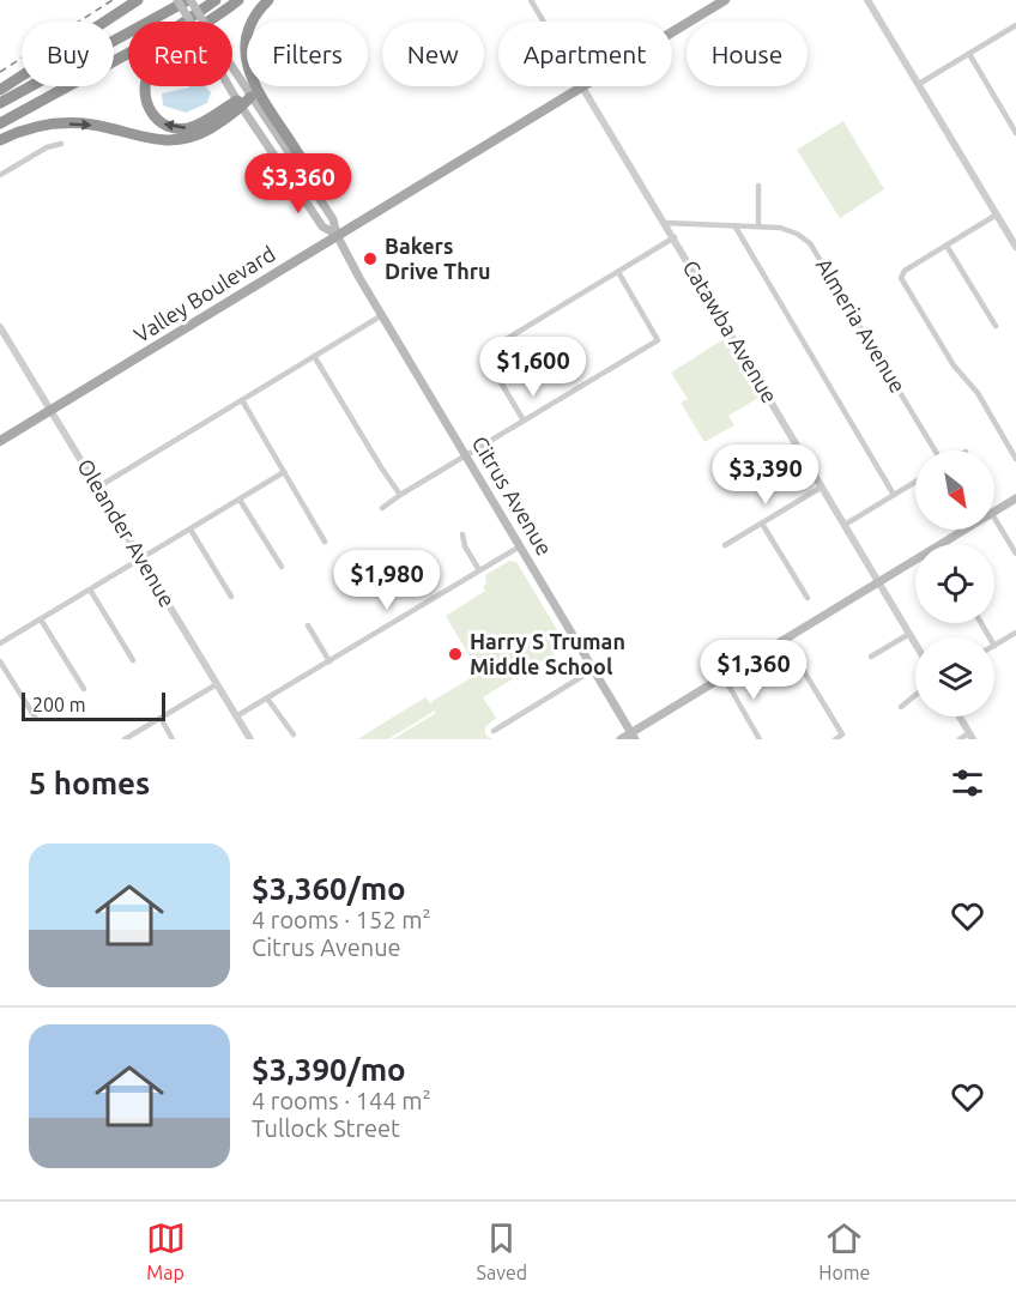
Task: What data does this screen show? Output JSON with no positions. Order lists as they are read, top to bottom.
{
  "streets": {
    "main road": ["Valley Boulevard", "Citrus Avenue"],
    "street": ["Almeria Avenue", "Catawba Avenue", "Oleander Avenue"]
  },
  "crossings": [
    ["Valley Boulevard", "Citrus Avenue"],
    ["Valley Boulevard", "Oleander Avenue"],
    ["Almeria Avenue", "Catawba Avenue"]
  ],
  "places": ["Bakers Drive Thru", "Harry S Truman Middle School"],
  "scale_bar": "200 m",
  "north": "bottom right",
  "page": {
    "chip": [
      "Buy",
      "Rent",
      "Filters",
      "New",
      "Apartment",
      "House"
    ],
    "price": [
      "$3,360",
      "$1,600",
      "$3,390",
      "$1,980",
      "$1,360"
    ],
    "scale": "200 m",
    "heading": "5 homes",
    "list": [
      {
        "name": "$3,360/mo",
        "note": "4 rooms · 152 m² · Citrus Avenue"
      },
      {
        "name": "$3,390/mo",
        "note": "4 rooms · 144 m² · Tullock Street"
      }
    ],
    "tabs": ["Map", "Saved", "Home"]
  }
}
